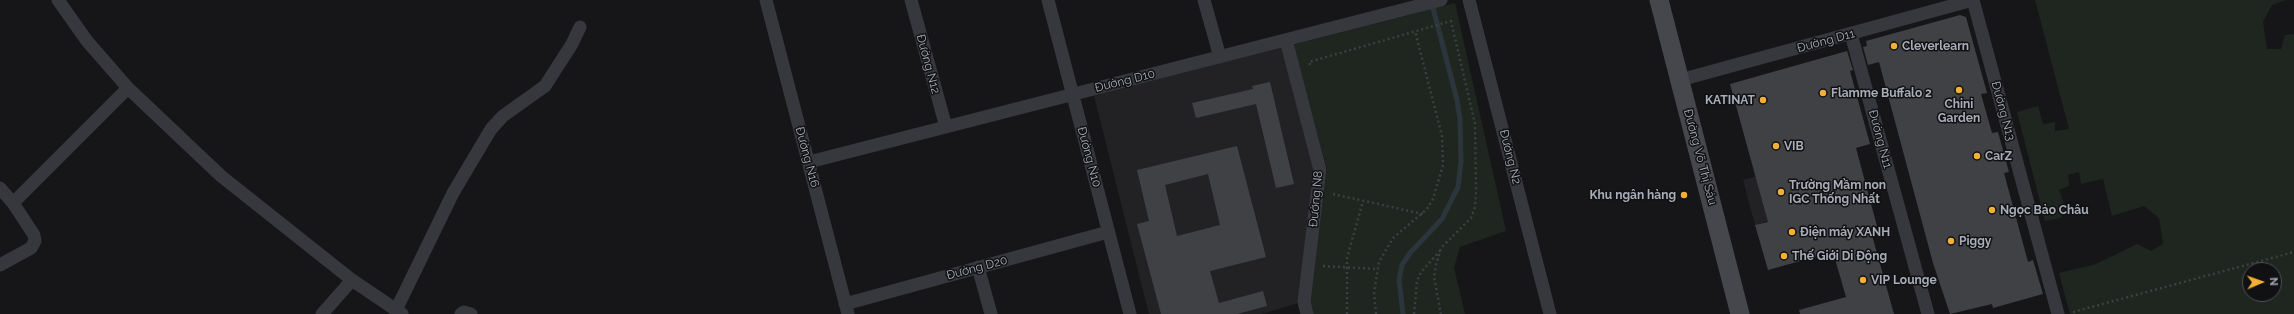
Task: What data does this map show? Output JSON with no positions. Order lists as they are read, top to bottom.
{
  "streets": {
    "main road": ["Đường Võ Thị Sáu"],
    "street": [
      "Đường D11",
      "Đường N12",
      "Đường D10",
      "Đường N13",
      "Đường N11",
      "Đường N16",
      "Đường N10",
      "Đường N2",
      "Đường N8",
      "Đường D20"
    ]
  },
  "crossings": [
    ["Đường D11", "Đường N13"],
    ["Đường D11", "Đường N11"],
    ["Đường D11", "Đường Võ Thị Sáu"],
    ["Đường N12", "Đường D10"],
    ["Đường D10", "Đường N16"],
    ["Đường D10", "Đường N10"],
    ["Đường D10", "Đường N8"],
    ["Đường N16", "Đường D20"],
    ["Đường N10", "Đường D20"]
  ],
  "places": [
    "Cleverlearn",
    "Chini Garden",
    "Flamme Buffalo 2",
    "KATINAT",
    "VIB",
    "CarZ",
    "Trường Mầm non IGC Thống Nhất",
    "Khu ngân hàng",
    "Ngọc Bảo Châu",
    "Điện máy XANH",
    "Piggy",
    "Thế Giới Di Động",
    "VIP Lounge"
  ],
  "north": "right"
}
